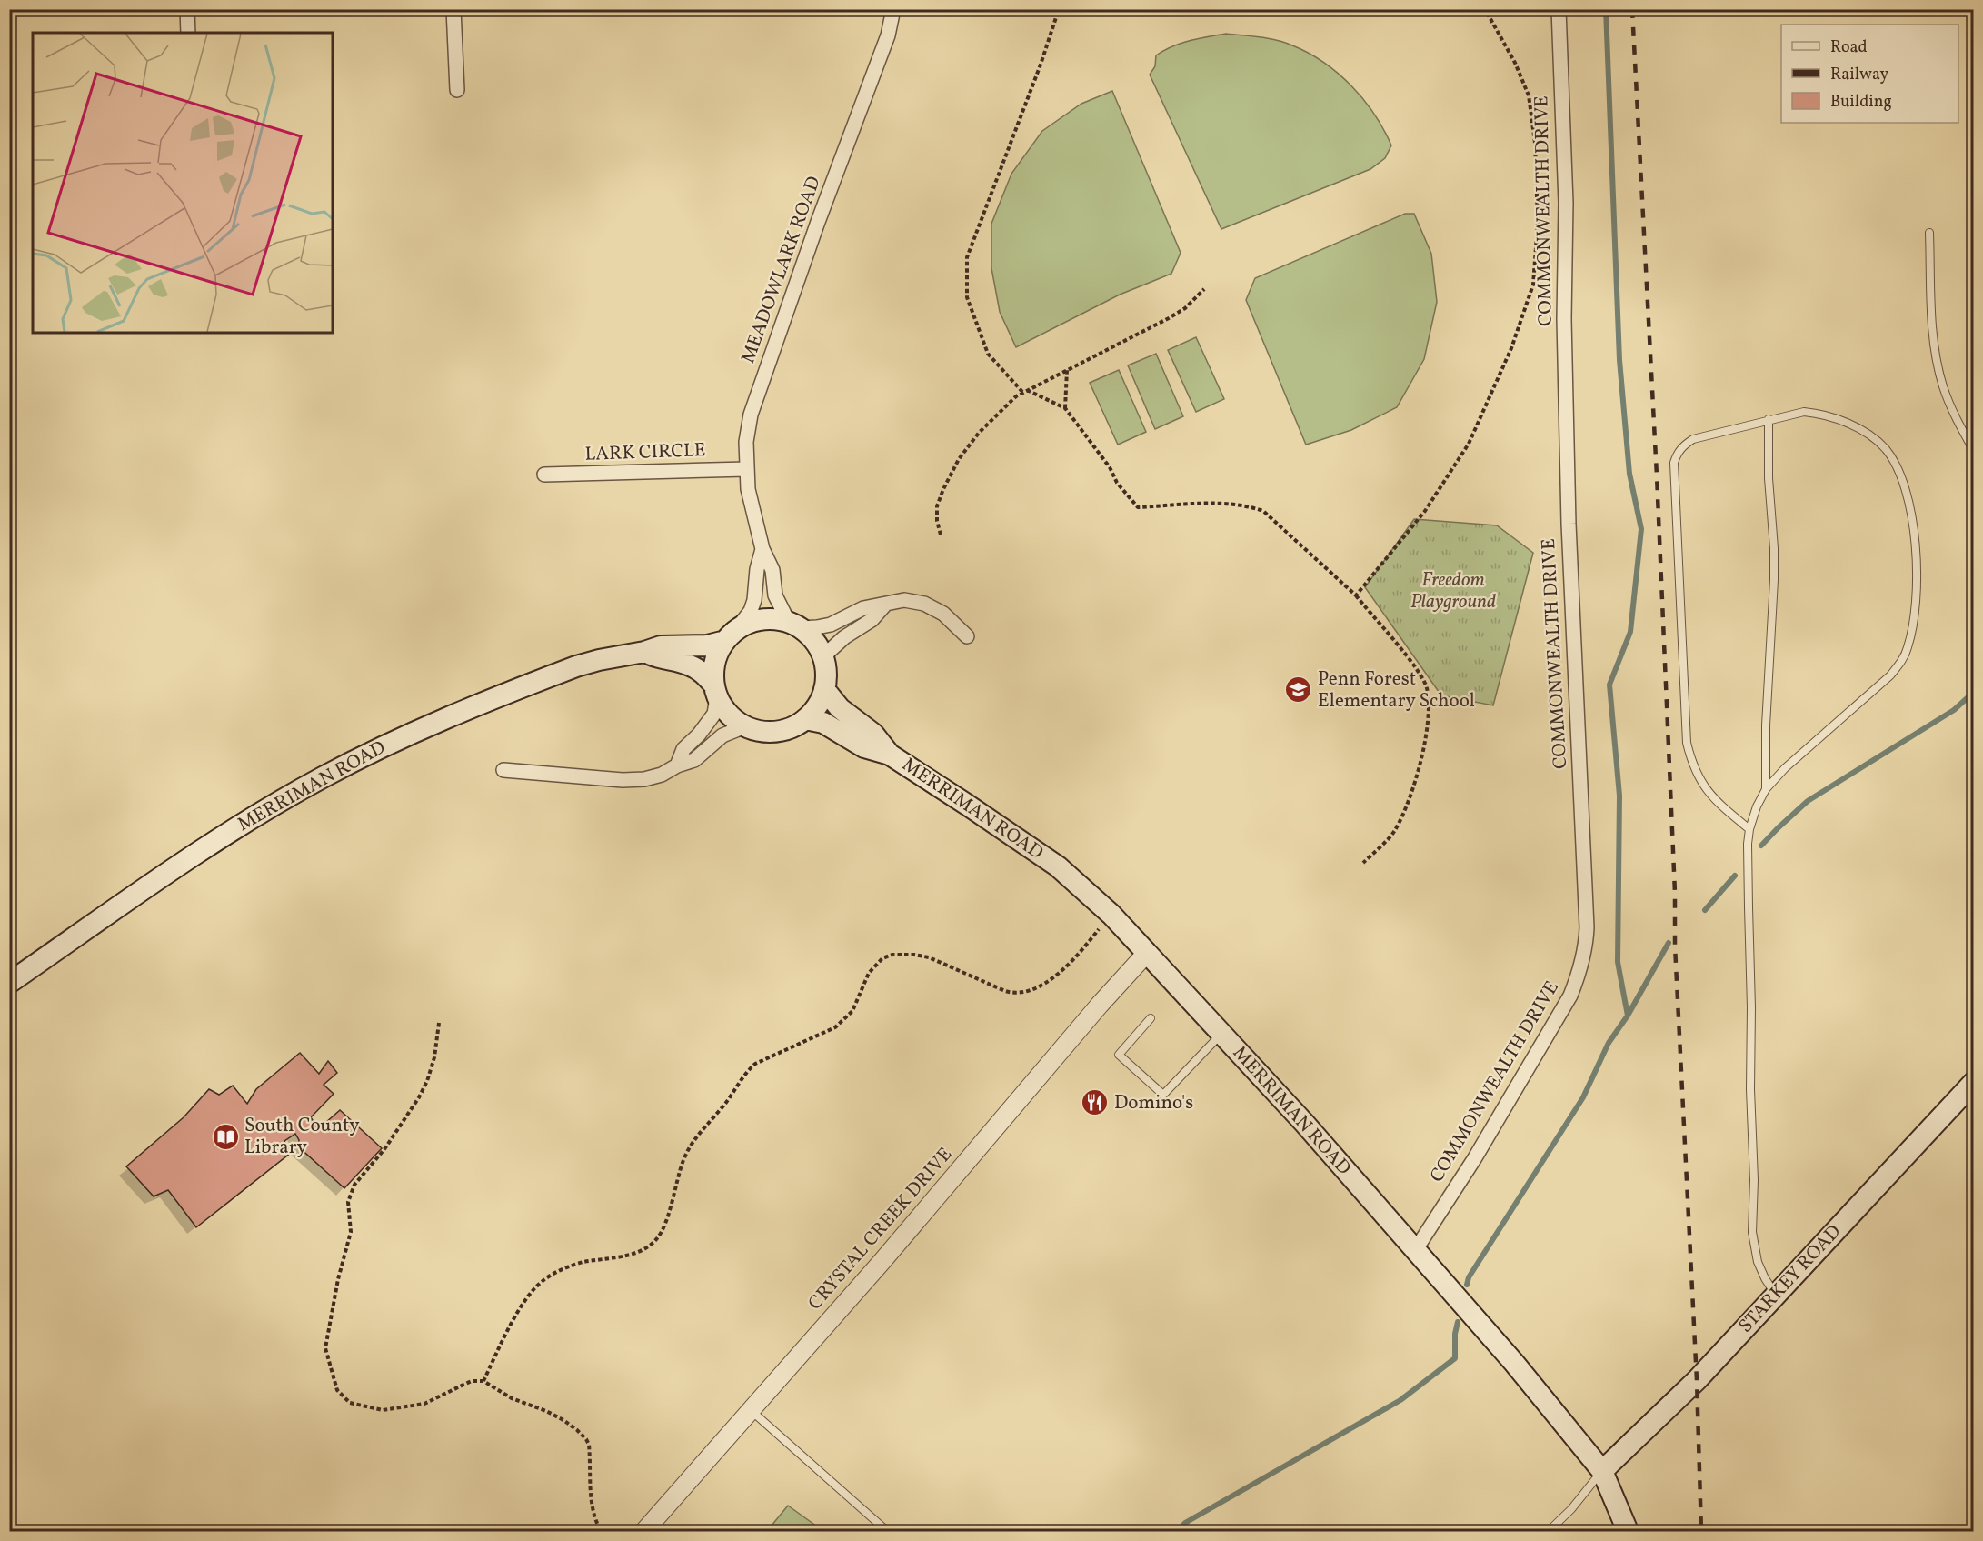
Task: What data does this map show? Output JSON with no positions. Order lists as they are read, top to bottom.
{
  "streets": {
    "main road": ["MERRIMAN ROAD", "STARKEY ROAD"],
    "street": [
      "COMMONWEALTH DRIVE",
      "MEADOWLARK ROAD",
      "LARK CIRCLE",
      "CRYSTAL CREEK DRIVE"
    ]
  },
  "crossings": [
    ["COMMONWEALTH DRIVE", "MERRIMAN ROAD"],
    ["MEADOWLARK ROAD", "LARK CIRCLE"],
    ["MEADOWLARK ROAD", "MERRIMAN ROAD"],
    ["MERRIMAN ROAD", "CRYSTAL CREEK DRIVE"],
    ["MERRIMAN ROAD", "STARKEY ROAD"]
  ],
  "parks": ["Freedom Playground"],
  "places": {
    "school or university": ["Penn Forest Elementary School"],
    "restaurant": ["Domino's"],
    "library": ["South County Library"]
  },
  "legend": ["Road", "Railway", "Building"]
}
